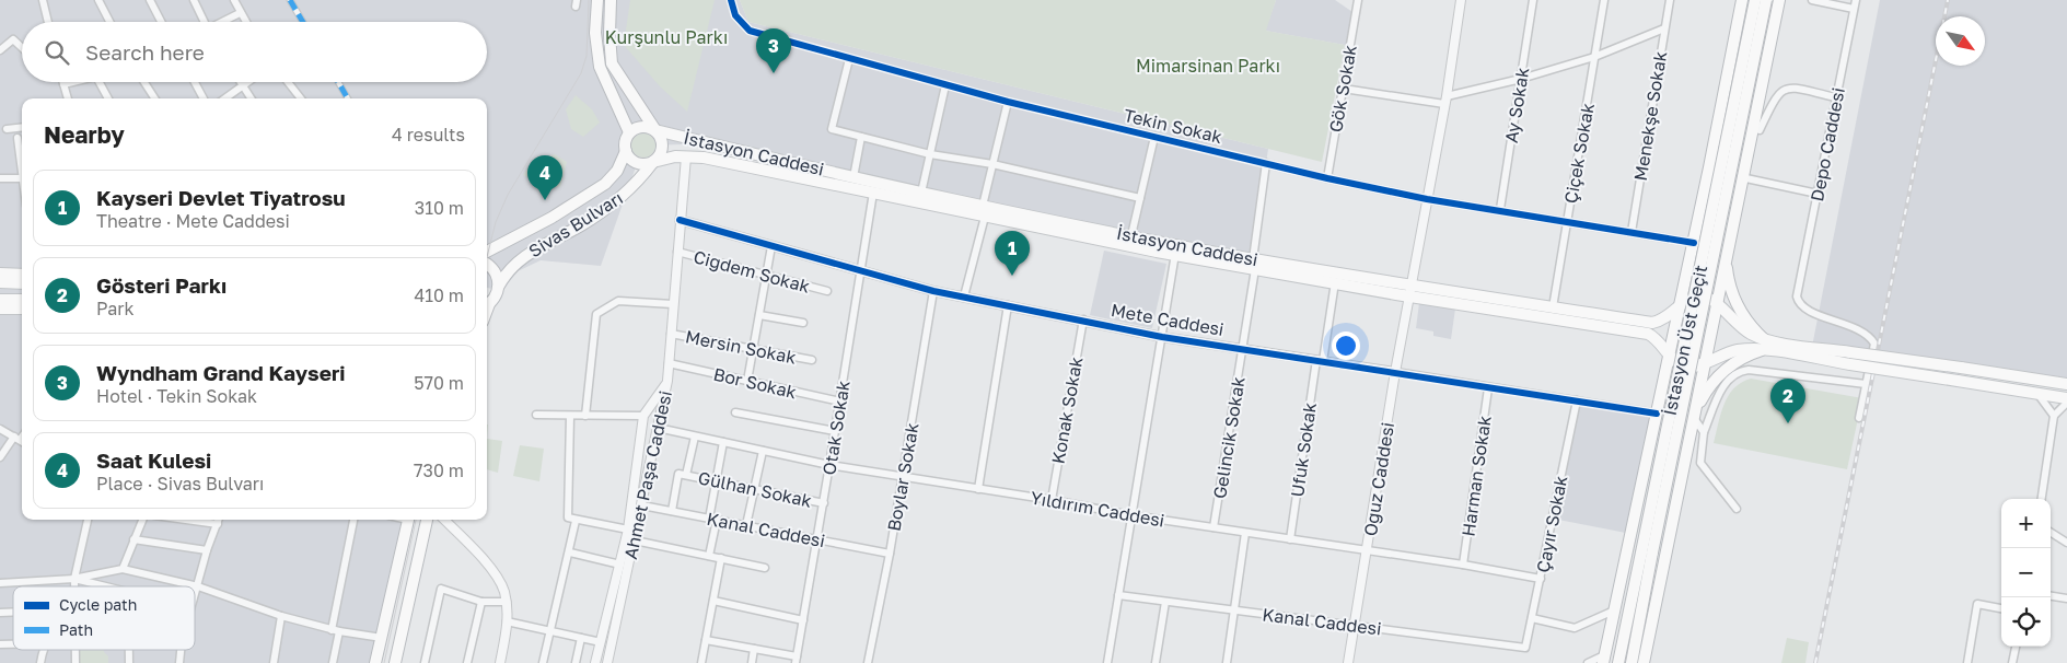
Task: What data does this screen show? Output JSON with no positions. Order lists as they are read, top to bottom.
{
  "streets": {
    "main road": ["İstasyon Caddesi", "Sivas Bulvarı", "İstasyon Üst Geçit"],
    "street": [
      "Gök Sokak",
      "Ay Sokak",
      "Menekşe Sokak",
      "Tekin Sokak",
      "Depo Caddesi",
      "Çiçek Sokak",
      "Ciğdem Sokak",
      "Mete Caddesi",
      "Mersin Sokak",
      "Bor Sokak",
      "Konak Sokak",
      "Otak Sokak",
      "Gelincik Sokak",
      "Ufuk Sokak",
      "Ahmet Paşa Caddesi",
      "Harman Sokak",
      "Boylar Sokak",
      "Oğuz Caddesi",
      "Gülhan Sokak",
      "Yıldırım Caddesi",
      "Çayır Sokak",
      "Kanal Caddesi"
    ]
  },
  "crossings": [
    ["Gök Sokak", "Tekin Sokak"],
    ["Ay Sokak", "Tekin Sokak"],
    ["Menekşe Sokak", "Tekin Sokak"],
    ["Tekin Sokak", "Çiçek Sokak"],
    ["Tekin Sokak", "Gelincik Sokak"],
    ["Tekin Sokak", "Oğuz Caddesi"],
    ["İstasyon Caddesi", "Çiçek Sokak"],
    ["İstasyon Caddesi", "Sivas Bulvarı"],
    ["İstasyon Caddesi", "Otak Sokak"],
    ["İstasyon Caddesi", "Gelincik Sokak"],
    ["İstasyon Caddesi", "Ufuk Sokak"],
    ["İstasyon Caddesi", "Oğuz Caddesi"],
    ["Mete Caddesi", "Konak Sokak"],
    ["Mete Caddesi", "Otak Sokak"],
    ["Mete Caddesi", "Gelincik Sokak"],
    ["Mete Caddesi", "Ufuk Sokak"],
    ["Mete Caddesi", "Harman Sokak"],
    ["Mete Caddesi", "Boylar Sokak"],
    ["Mete Caddesi", "Oğuz Caddesi"],
    ["Mete Caddesi", "Çayır Sokak"],
    ["Bor Sokak", "Otak Sokak"],
    ["Konak Sokak", "Yıldırım Caddesi"],
    ["Otak Sokak", "Gülhan Sokak"],
    ["Otak Sokak", "Yıldırım Caddesi"],
    ["Otak Sokak", "Kanal Caddesi"],
    ["Gelincik Sokak", "Yıldırım Caddesi"],
    ["Ufuk Sokak", "Yıldırım Caddesi"],
    ["Ahmet Paşa Caddesi", "Yıldırım Caddesi"],
    ["Ahmet Paşa Caddesi", "Kanal Caddesi"],
    ["Harman Sokak", "Yıldırım Caddesi"],
    ["Boylar Sokak", "Yıldırım Caddesi"],
    ["Boylar Sokak", "Kanal Caddesi"],
    ["Oğuz Caddesi", "Yıldırım Caddesi"],
    ["Oğuz Caddesi", "Kanal Caddesi"],
    ["Yıldırım Caddesi", "Çayır Sokak"],
    ["Çayır Sokak", "Kanal Caddesi"]
  ],
  "parks": ["Kurşunlu Parkı", "Mimarsinan Parkı"],
  "legend": ["Cycle path", "Path"],
  "north": "bottom right",
  "page": {
    "search": "Search here",
    "pins": [
      "3",
      "4",
      "1",
      "2"
    ],
    "heading": ["Nearby", "4 results"],
    "list": [
      {
        "mark": "1",
        "name": "Kayseri Devlet Tiyatrosu",
        "note": "Theatre · Mete Caddesi",
        "value": "310 m"
      },
      {
        "mark": "2",
        "name": "Gösteri Parkı",
        "note": "Park",
        "value": "410 m"
      },
      {
        "mark": "3",
        "name": "Wyndham Grand Kayseri",
        "note": "Hotel · Tekin Sokak",
        "value": "570 m"
      },
      {
        "mark": "4",
        "name": "Saat Kulesi",
        "note": "Place · Sivas Bulvarı",
        "value": "730 m"
      }
    ],
    "map_buttons": ["+", "−"]
  }
}
